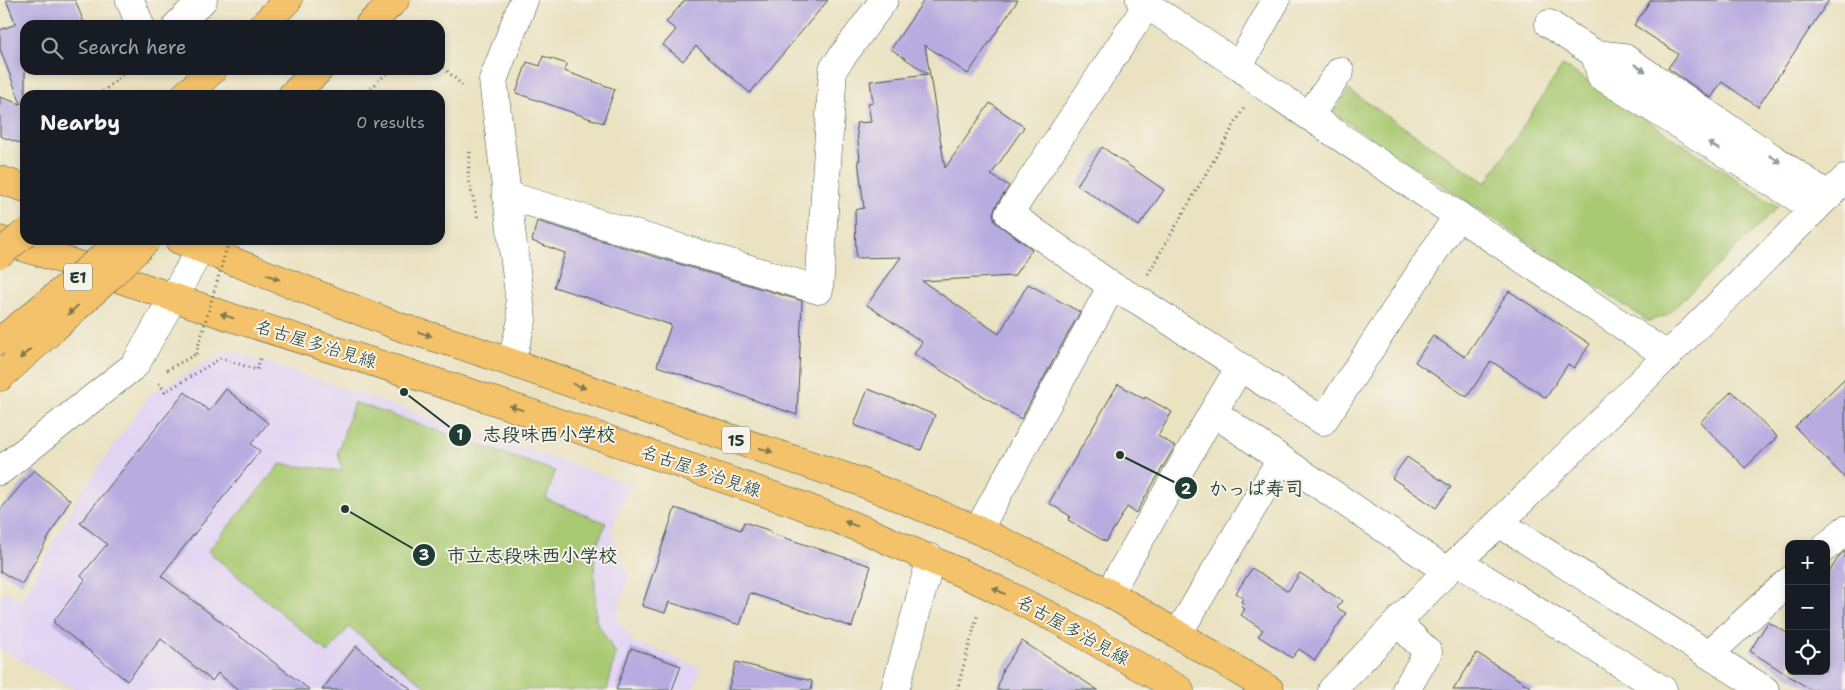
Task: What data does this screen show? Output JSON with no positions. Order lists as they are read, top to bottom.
{
  "streets": {
    "main road": ["E1", "名古屋多治見線", "15"]
  },
  "places": ["志段味西小学校", "かっぱ寿司", "市立志段味西小学校"],
  "page": {
    "search": "Search here",
    "heading": ["Nearby", "0 results"],
    "map_buttons": ["+", "−"]
  }
}
